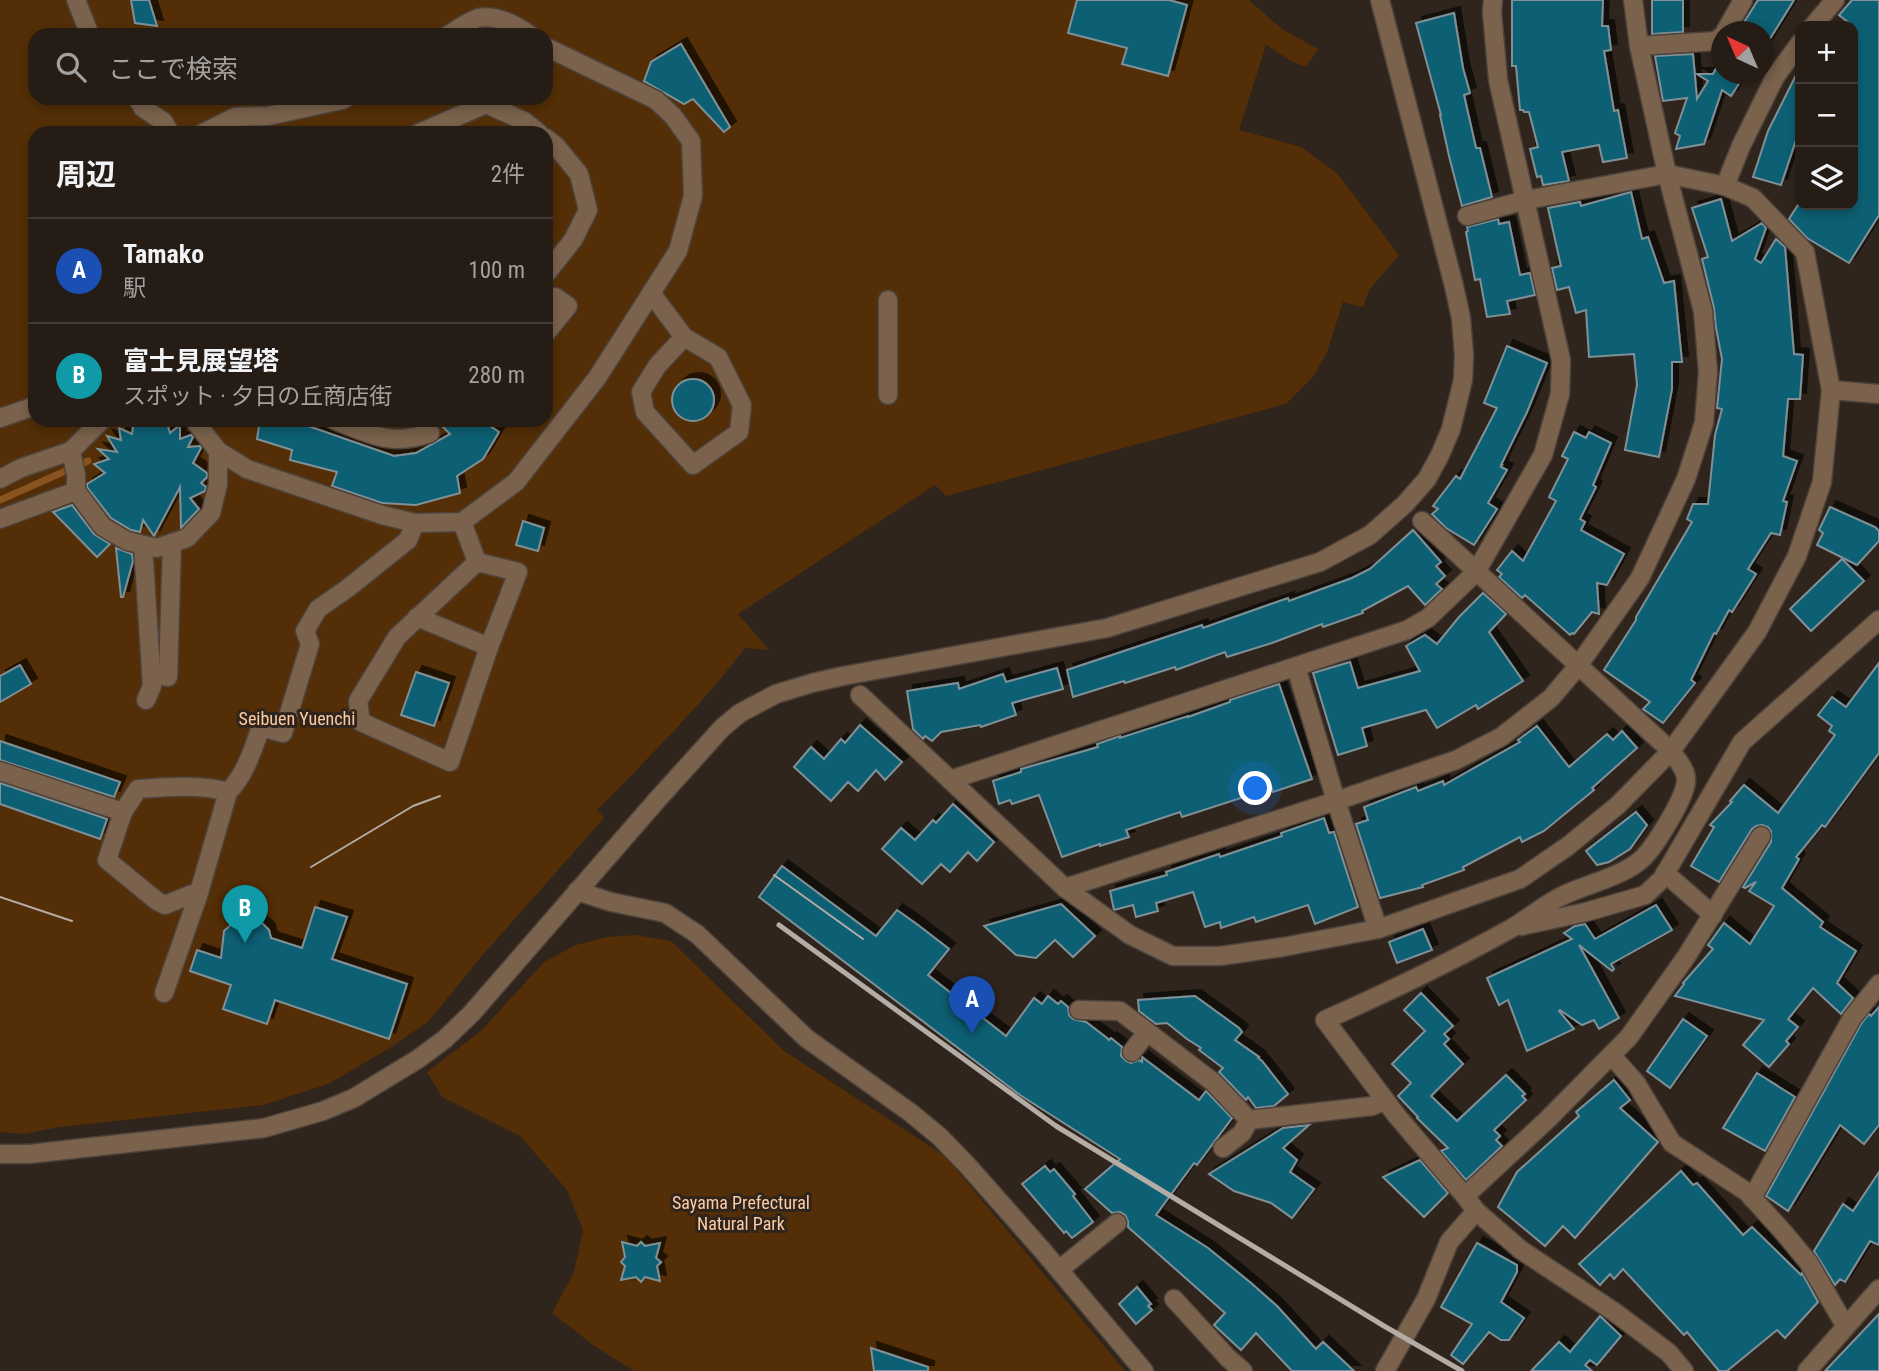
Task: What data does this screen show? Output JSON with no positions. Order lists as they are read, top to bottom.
{
  "parks": ["Seibuen Yuenchi", "Sayama Prefectural Natural Park"],
  "north": "top left",
  "page": {
    "map_buttons": ["+", "−"],
    "search": "ここで検索",
    "heading": ["周辺", "2件"],
    "list": [
      {
        "mark": "A",
        "name": "Tamako",
        "note": "駅",
        "value": "100 m"
      },
      {
        "mark": "B",
        "name": "富士見展望塔",
        "note": "スポット · 夕日の丘商店街",
        "value": "280 m"
      }
    ],
    "pins": ["B", "A"]
  }
}
